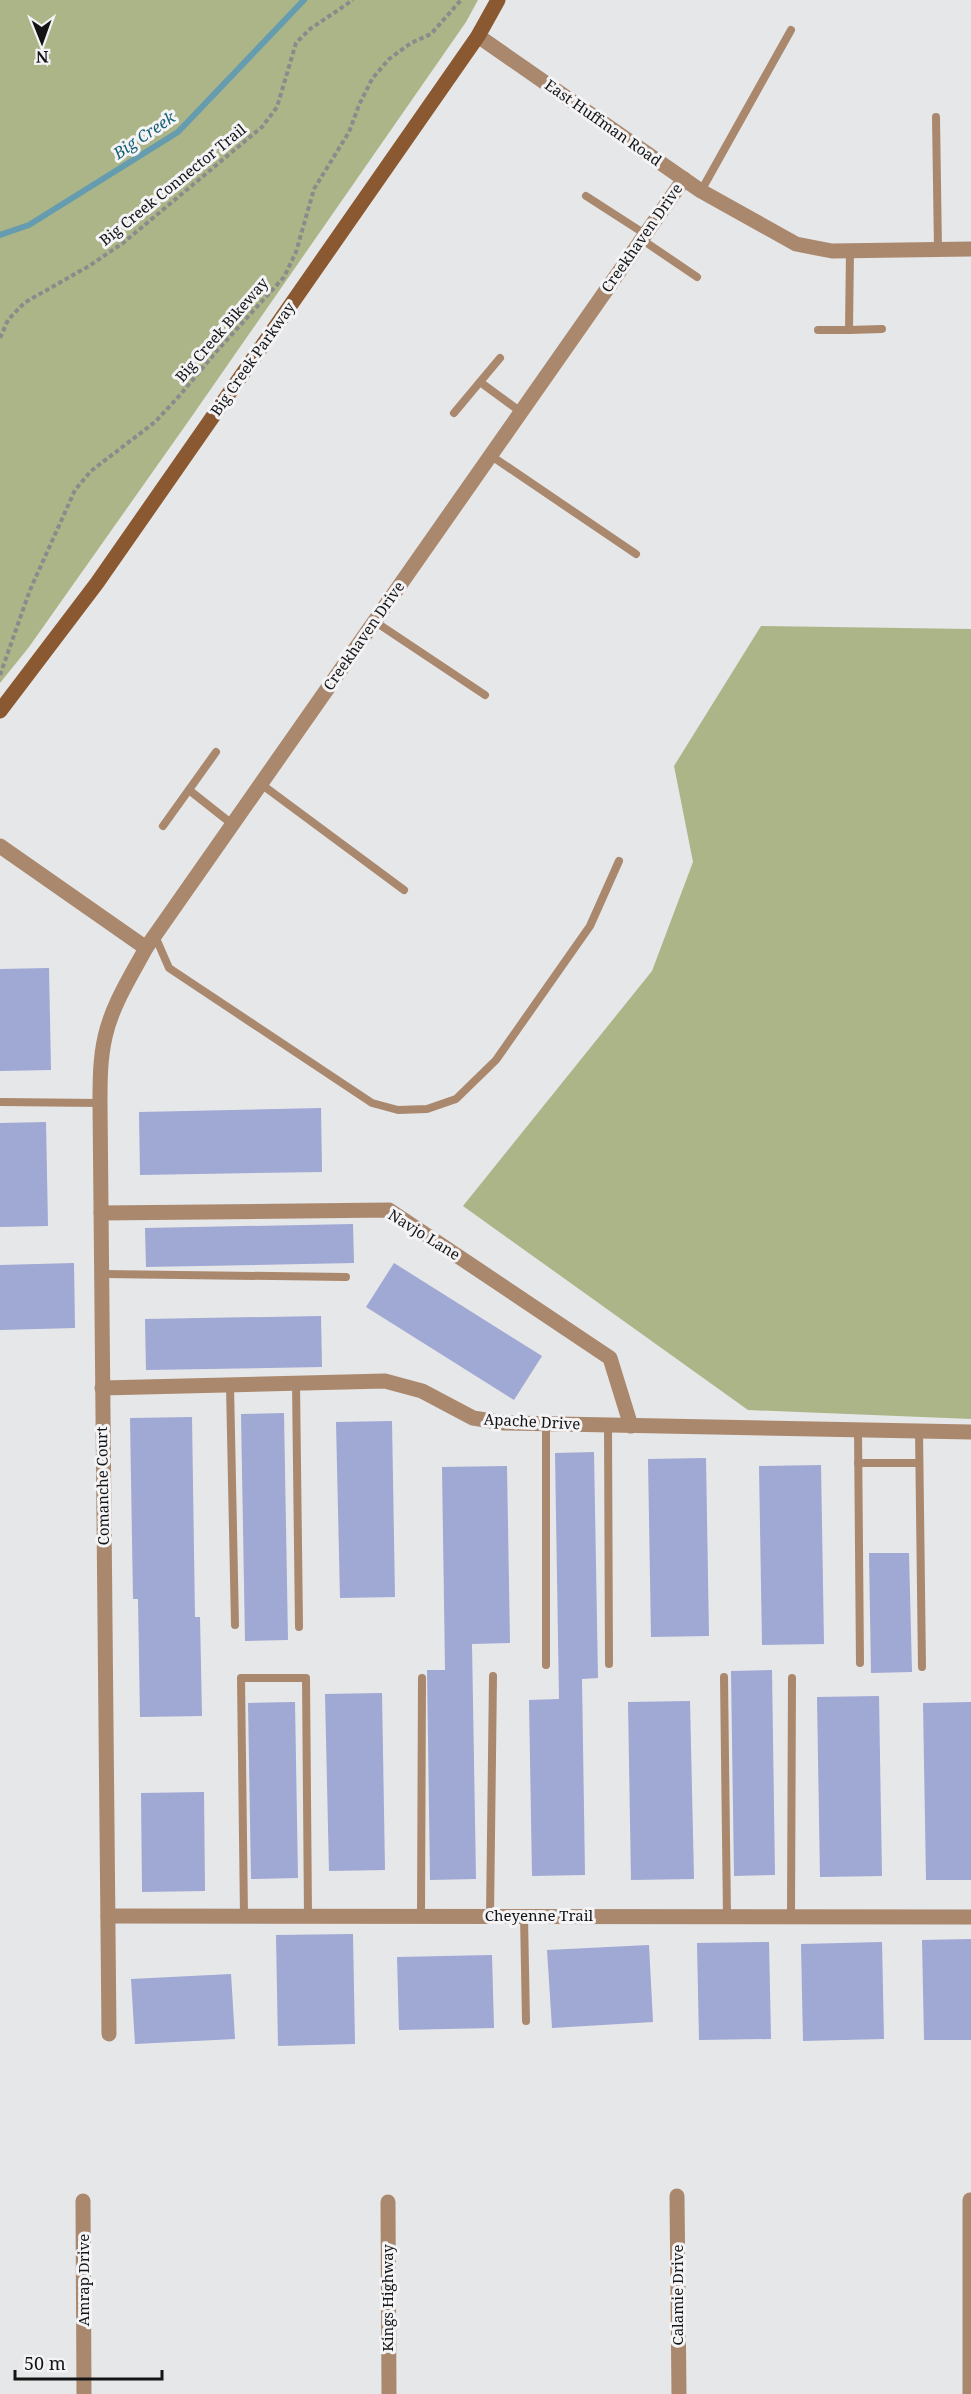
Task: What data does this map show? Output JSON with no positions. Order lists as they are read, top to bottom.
{
  "streets": {
    "street": [
      "East Huffman Road",
      "Creekhaven Drive",
      "Big Creek Parkway",
      "Navjo Lane",
      "Apache Drive",
      "Comanche Court",
      "Cheyenne Trail",
      "Amrap Drive",
      "Calamie Drive",
      "Kings Highway"
    ],
    "path": ["Big Creek Connector Trail", "Big Creek Bikeway"]
  },
  "crossings": [
    ["East Huffman Road", "Creekhaven Drive"],
    ["East Huffman Road", "Big Creek Parkway"],
    ["Creekhaven Drive", "Comanche Court"],
    ["Navjo Lane", "Apache Drive"],
    ["Navjo Lane", "Comanche Court"],
    ["Apache Drive", "Comanche Court"],
    ["Comanche Court", "Cheyenne Trail"]
  ],
  "water": ["Big Creek"],
  "scale_bar": "50 m",
  "north": "bottom"
}
